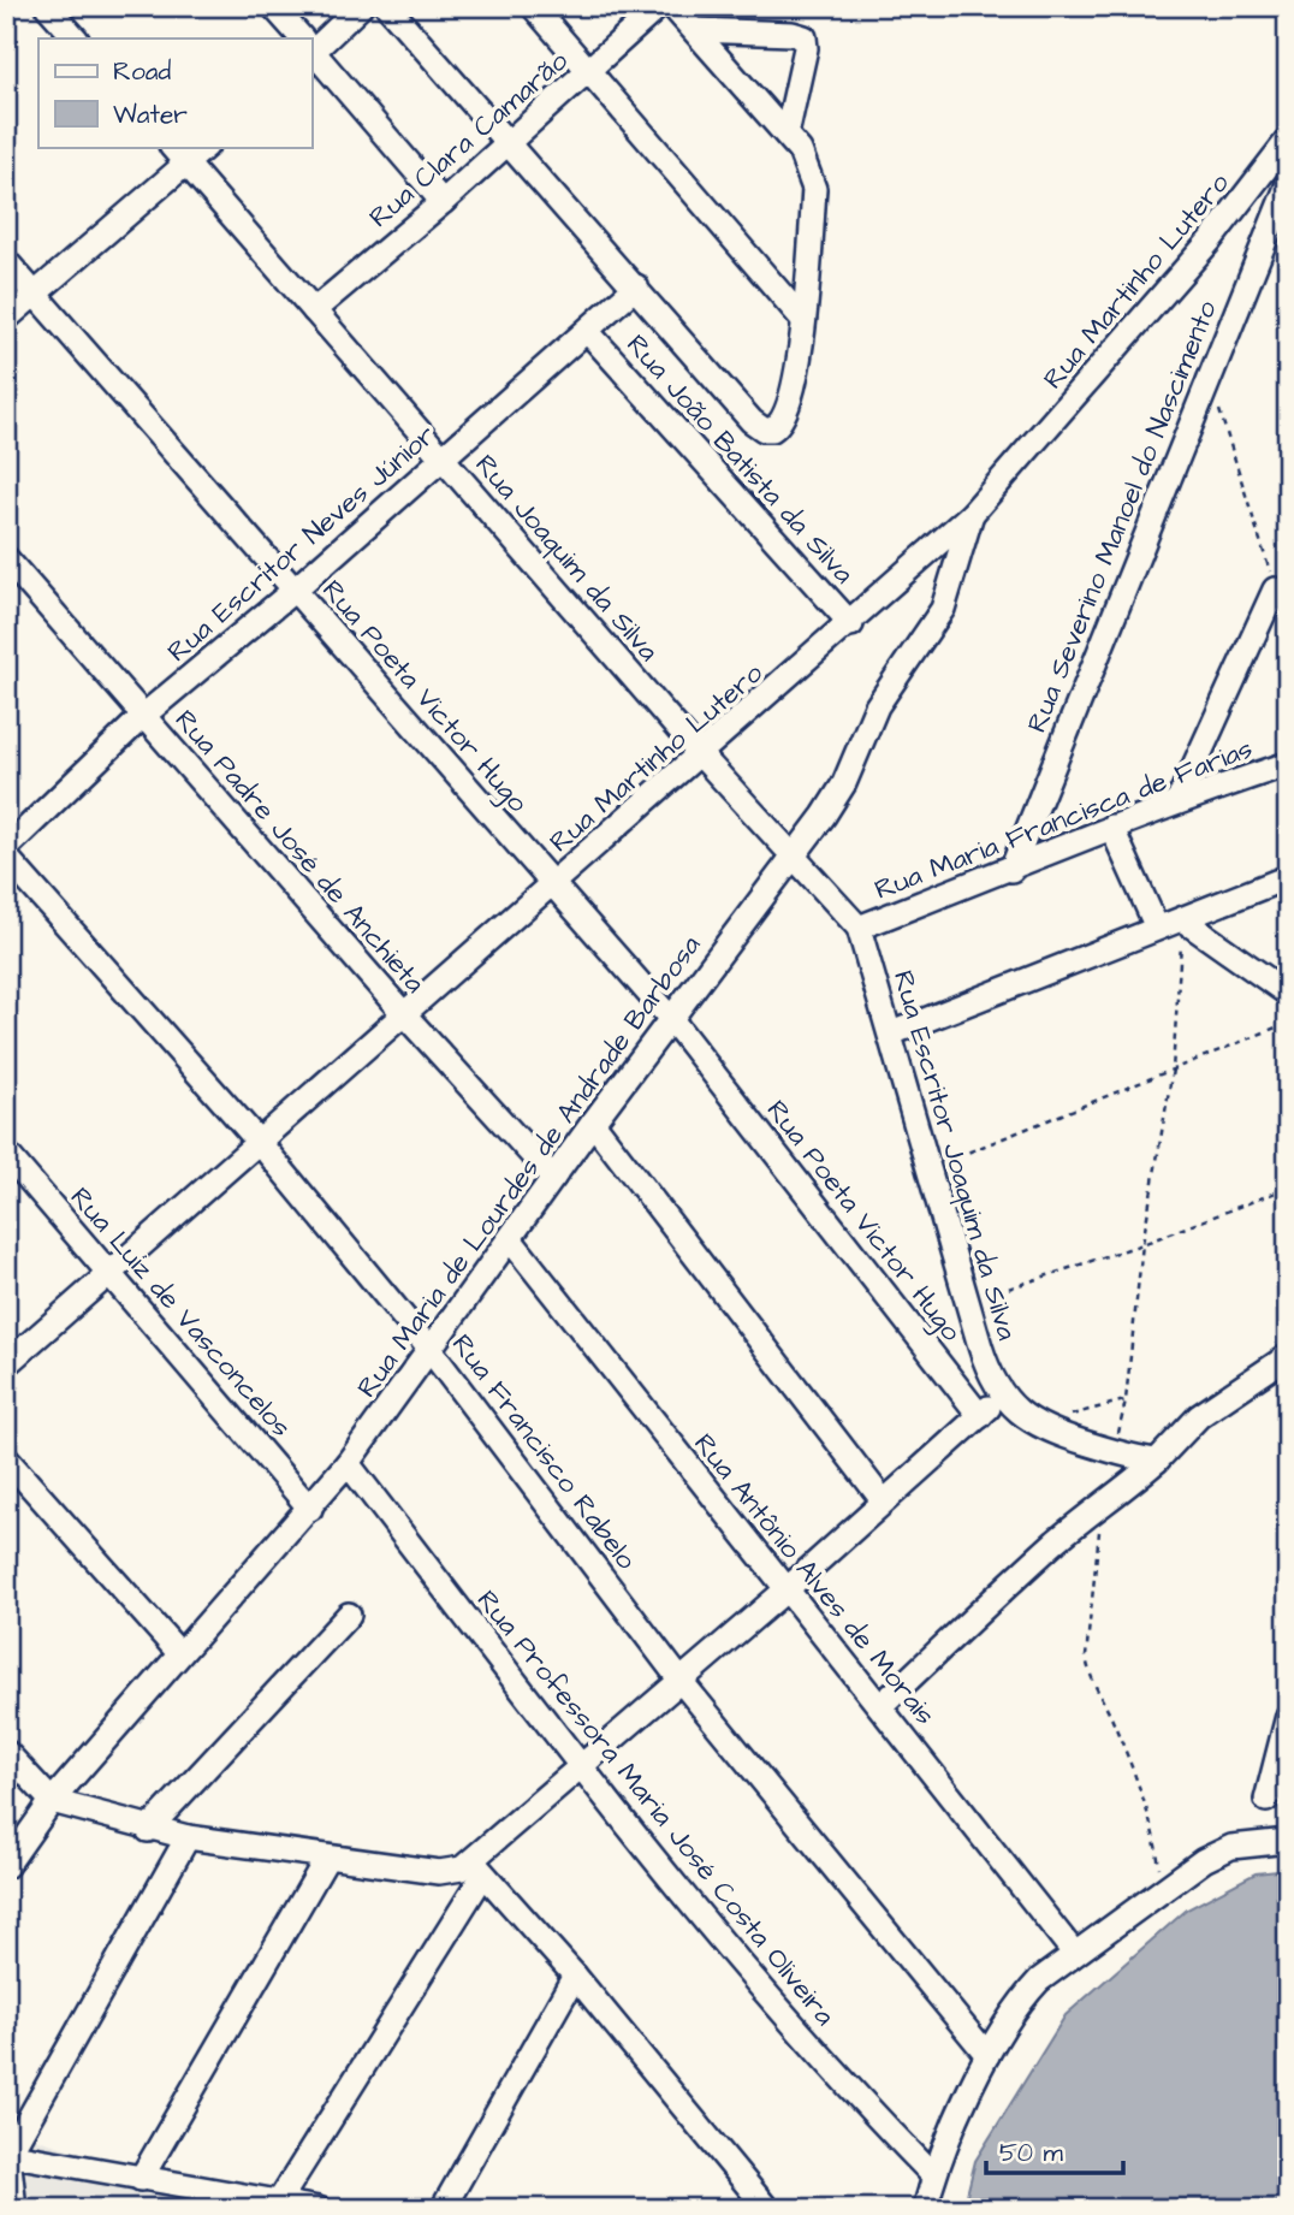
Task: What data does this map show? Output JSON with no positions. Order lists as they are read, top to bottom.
{
  "streets": {
    "street": [
      "Rua Clara Camarão",
      "Rua Martinho Lutero",
      "Rua João Batista da Silva",
      "Rua Severino Manoel do Nascimento",
      "Rua Escritor Neves Júnior",
      "Rua Joaquim da Silva",
      "Rua Poeta Victor Hugo",
      "Rua Maria Francisca de Farias",
      "Rua Padre José de Anchieta",
      "Rua Escritor Joaquim da Silva",
      "Rua Maria de Lourdes de Andrade Barbosa",
      "Rua Luiz de Vasconcelos",
      "Rua Francisco Rabelo",
      "Rua Antônio Alves de Morais",
      "Rua Professora Maria José Costa Oliveira"
    ]
  },
  "crossings": [
    ["Rua Clara Camarão", "Rua Joaquim da Silva"],
    ["Rua Martinho Lutero", "Rua João Batista da Silva"],
    ["Rua Martinho Lutero", "Rua Joaquim da Silva"],
    ["Rua Martinho Lutero", "Rua Poeta Victor Hugo"],
    ["Rua Martinho Lutero", "Rua Padre José de Anchieta"],
    ["Rua Martinho Lutero", "Rua Maria de Lourdes de Andrade Barbosa"],
    ["Rua Martinho Lutero", "Rua Luiz de Vasconcelos"],
    ["Rua Martinho Lutero", "Rua Francisco Rabelo"],
    ["Rua João Batista da Silva", "Rua Escritor Neves Júnior"],
    ["Rua Severino Manoel do Nascimento", "Rua Maria Francisca de Farias"],
    ["Rua Escritor Neves Júnior", "Rua Joaquim da Silva"],
    ["Rua Escritor Neves Júnior", "Rua Poeta Victor Hugo"],
    ["Rua Escritor Neves Júnior", "Rua Padre José de Anchieta"],
    ["Rua Joaquim da Silva", "Rua Maria Francisca de Farias"],
    ["Rua Joaquim da Silva", "Rua Escritor Joaquim da Silva"],
    ["Rua Joaquim da Silva", "Rua Maria de Lourdes de Andrade Barbosa"],
    ["Rua Poeta Victor Hugo", "Rua Maria de Lourdes de Andrade Barbosa"],
    ["Rua Maria Francisca de Farias", "Rua Escritor Joaquim da Silva"],
    ["Rua Padre José de Anchieta", "Rua Maria de Lourdes de Andrade Barbosa"],
    ["Rua Maria de Lourdes de Andrade Barbosa", "Rua Luiz de Vasconcelos"],
    ["Rua Maria de Lourdes de Andrade Barbosa", "Rua Francisco Rabelo"],
    ["Rua Maria de Lourdes de Andrade Barbosa", "Rua Antônio Alves de Morais"],
    ["Rua Maria de Lourdes de Andrade Barbosa", "Rua Professora Maria José Costa Oliveira"]
  ],
  "legend": ["Road", "Water"],
  "scale_bar": "50 m"
}
